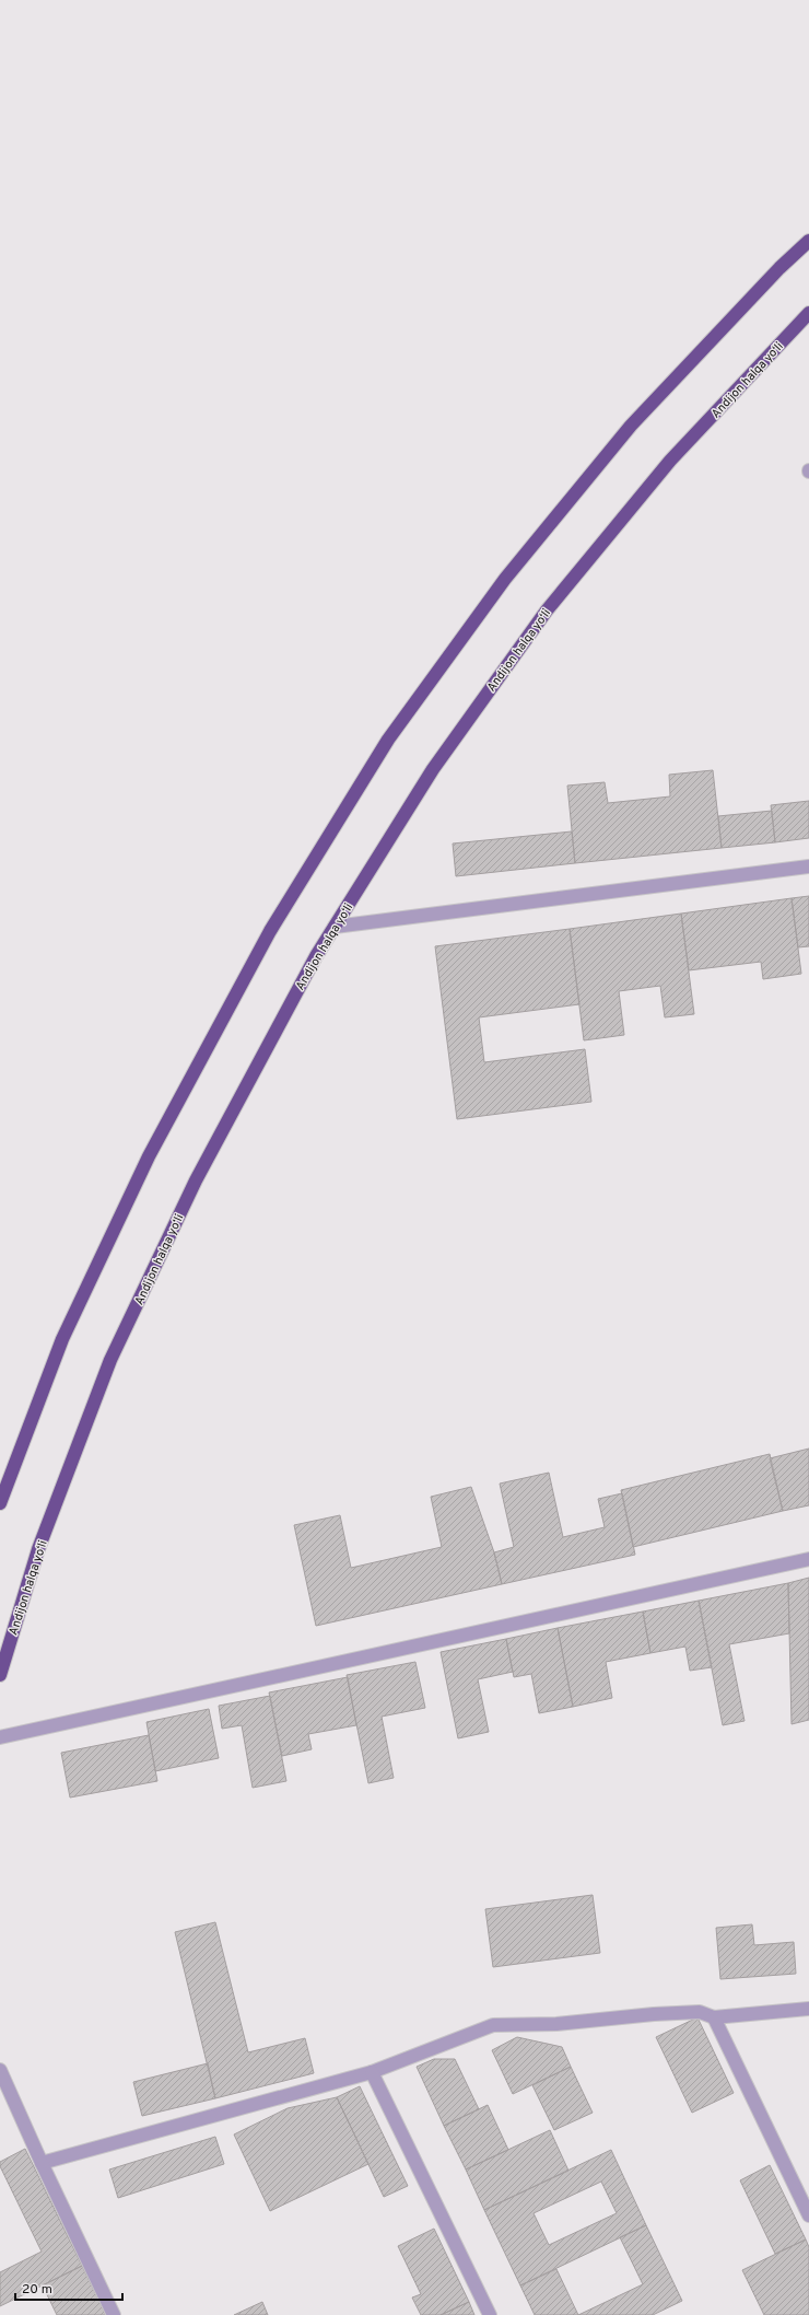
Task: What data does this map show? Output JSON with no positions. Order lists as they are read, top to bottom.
{
  "streets": {
    "highway": ["Andijon halqa yo‘li"]
  },
  "scale_bar": "20 m"
}
